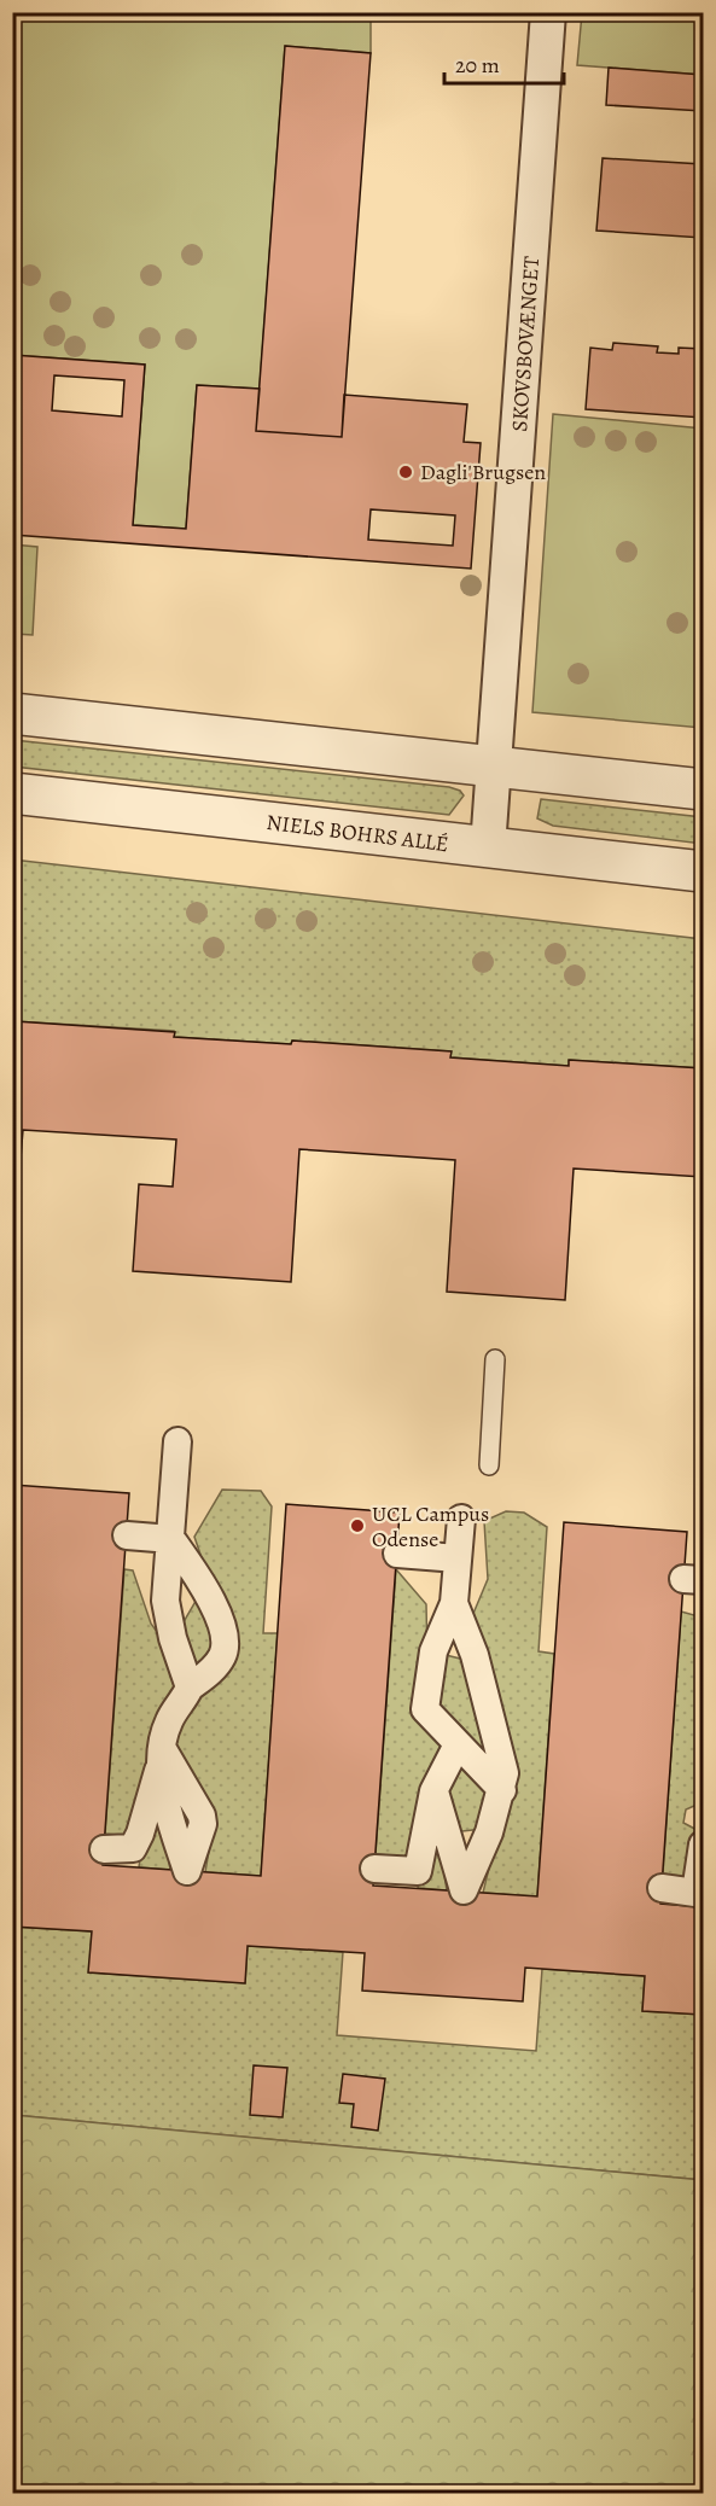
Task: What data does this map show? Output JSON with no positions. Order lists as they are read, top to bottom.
{
  "streets": {
    "street": ["SKOVSBOVÆNGET", "NIELS BOHRS ALLÉ"]
  },
  "crossings": [
    ["SKOVSBOVÆNGET", "NIELS BOHRS ALLÉ"]
  ],
  "places": ["Dagli'Brugsen", "UCL Campus Odense"],
  "scale_bar": "20 m"
}
